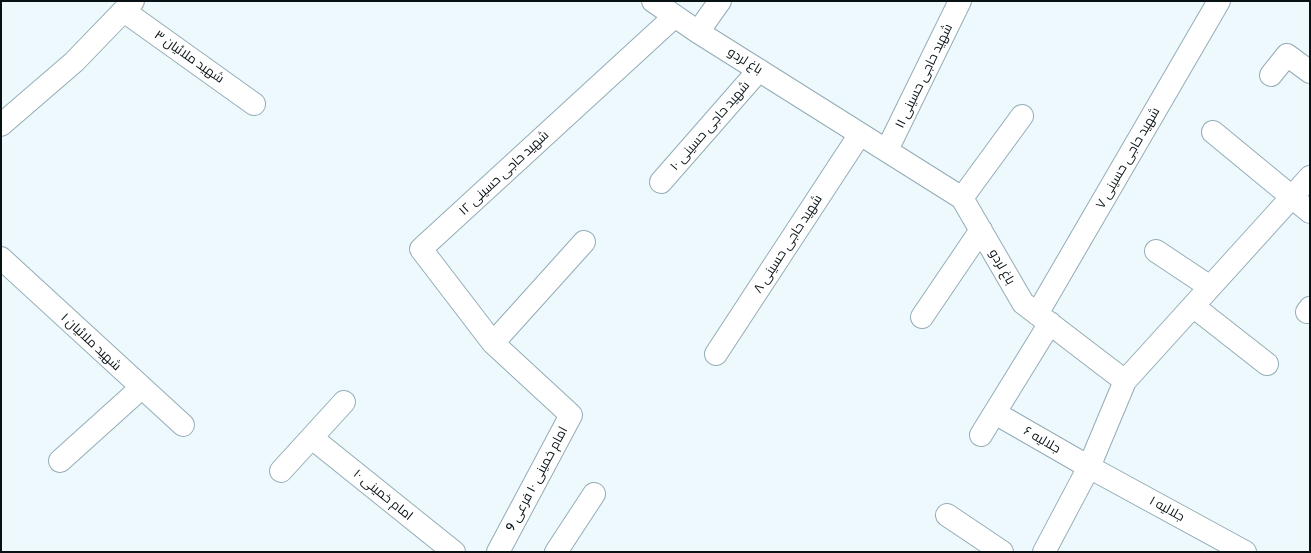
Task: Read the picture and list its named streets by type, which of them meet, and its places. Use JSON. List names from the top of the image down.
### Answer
{
  "streets": {
    "street": [
      "شهید ملائیان ۳",
      "باغ لردو",
      "شهید حاجی حسینی ۱۱",
      "شهید حاجی حسینی ۱۰",
      "شهید حاجی حسینی ۷",
      "شهید حاجی حسینی ۱۲",
      "شهید حاجی حسینی ۸",
      "شهید ملائیان ۱",
      "جلالیه ۶",
      "امام خمینی ۱۰ فرعی 9",
      "امام خمینی ۱۰",
      "جلالیه ۱"
    ]
  },
  "crossings": [
    ["باغ لردو", "شهید حاجی حسینی ۱۱"],
    ["باغ لردو", "شهید حاجی حسینی ۱۰"],
    ["باغ لردو", "شهید حاجی حسینی ۷"],
    ["باغ لردو", "شهید حاجی حسینی ۱۲"],
    ["باغ لردو", "شهید حاجی حسینی ۸"],
    ["شهید حاجی حسینی ۷", "جلالیه ۶"],
    ["شهید حاجی حسینی ۱۲", "امام خمینی ۱۰ فرعی 9"],
    ["جلالیه ۶", "جلالیه ۱"]
  ]
}
